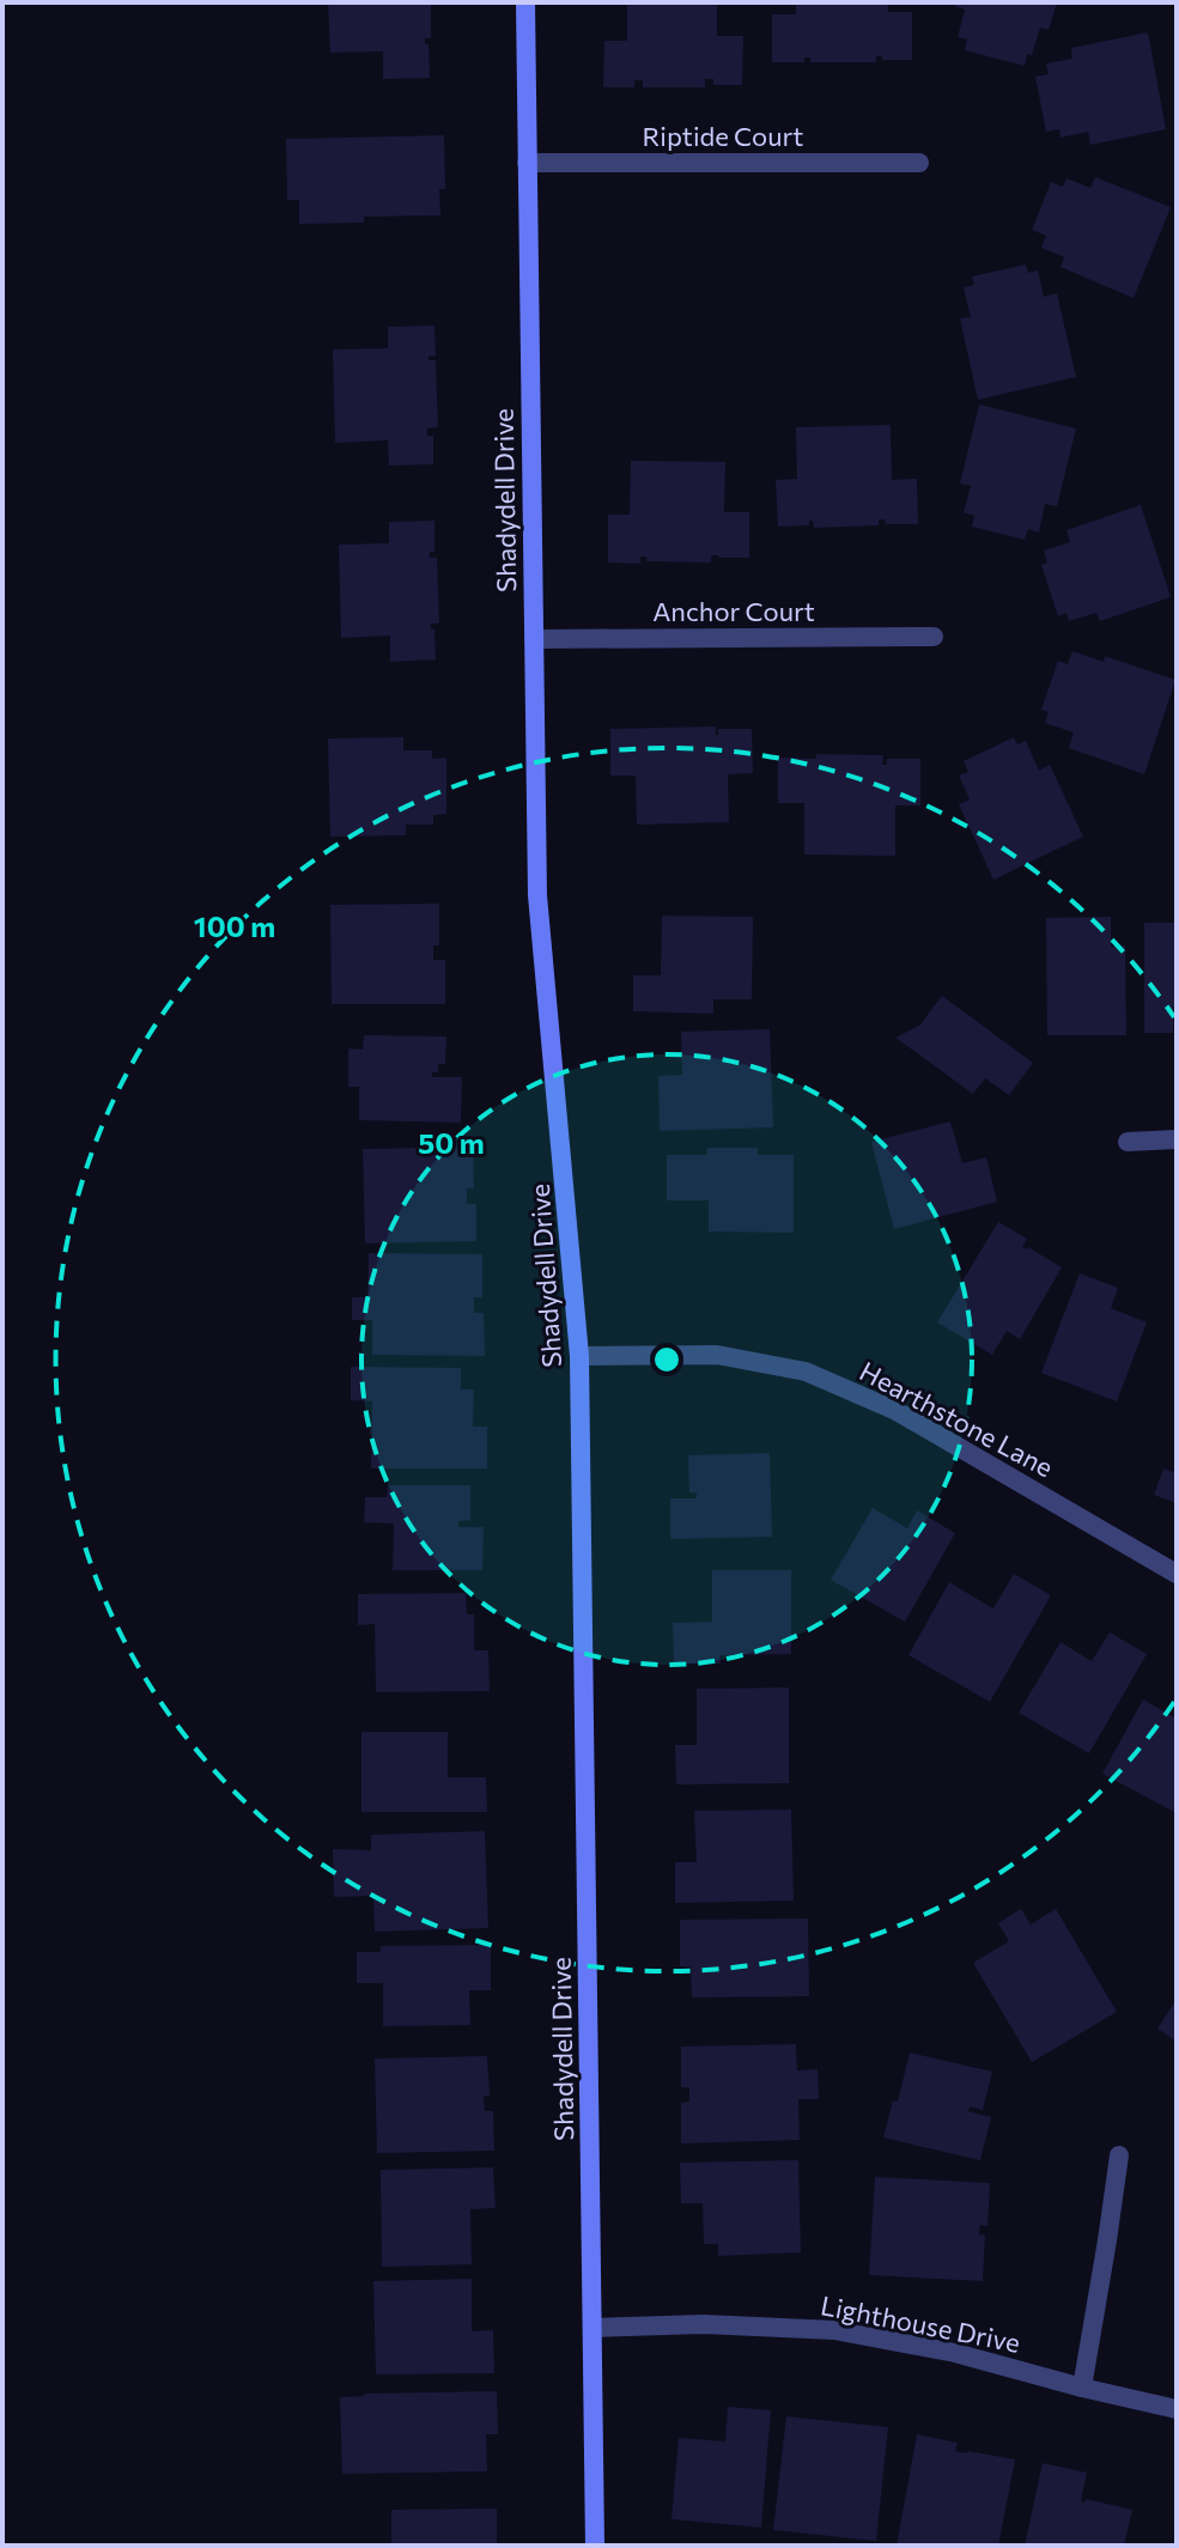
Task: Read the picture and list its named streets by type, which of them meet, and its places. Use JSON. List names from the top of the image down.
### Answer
{
  "streets": {
    "street": [
      "Riptide Court",
      "Shadydell Drive",
      "Anchor Court",
      "Hearthstone Lane",
      "Lighthouse Drive"
    ]
  },
  "crossings": [
    ["Riptide Court", "Shadydell Drive"],
    ["Shadydell Drive", "Anchor Court"],
    ["Shadydell Drive", "Hearthstone Lane"],
    ["Shadydell Drive", "Lighthouse Drive"]
  ],
  "rings": ["100 m", "50 m"]
}
